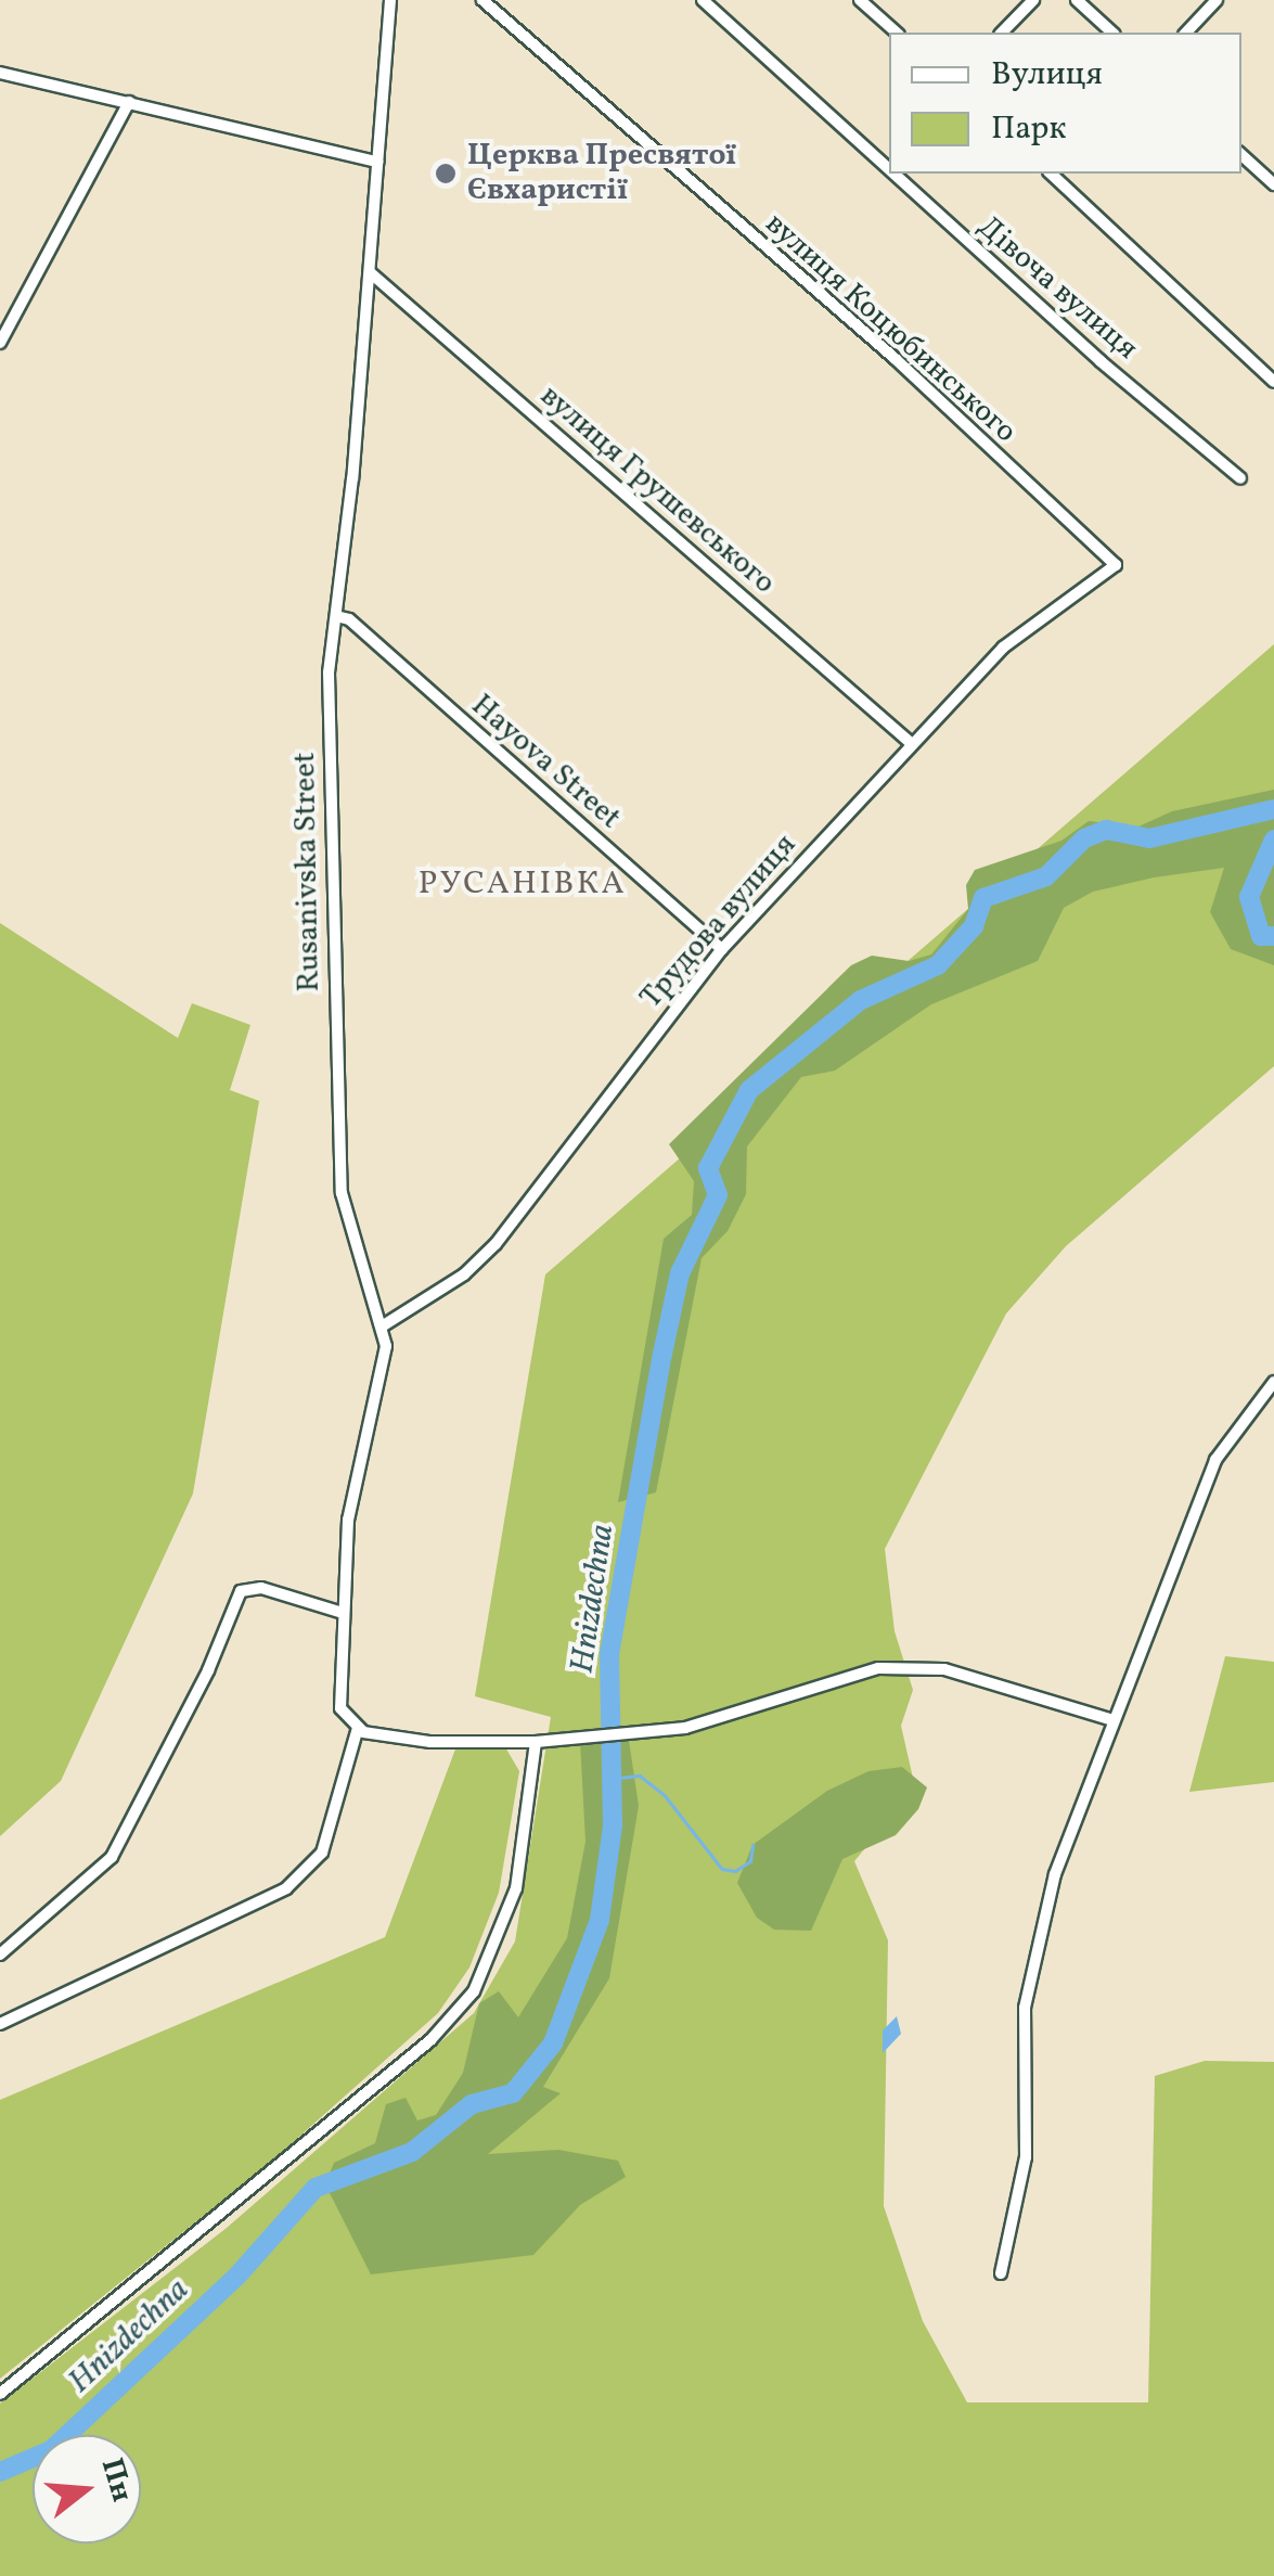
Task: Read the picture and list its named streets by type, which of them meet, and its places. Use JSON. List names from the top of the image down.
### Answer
{
  "streets": {
    "street": [
      "Дівоча вулиця",
      "вулиця Коцюбинського",
      "вулиця Грушевського",
      "Hayova Street",
      "Rusanivska Street",
      "Трудова вулиця"
    ]
  },
  "crossings": [
    ["вулиця Коцюбинського", "Трудова вулиця"],
    ["вулиця Грушевського", "Rusanivska Street"],
    ["вулиця Грушевського", "Трудова вулиця"],
    ["Hayova Street", "Rusanivska Street"],
    ["Hayova Street", "Трудова вулиця"],
    ["Rusanivska Street", "Трудова вулиця"]
  ],
  "districts": ["РУСАНІВКА"],
  "water": ["Hnizdechna"],
  "places": ["Церква Пресвятої Євхаристії"],
  "legend": ["Вулиця", "Парк"],
  "north": "right"
}
